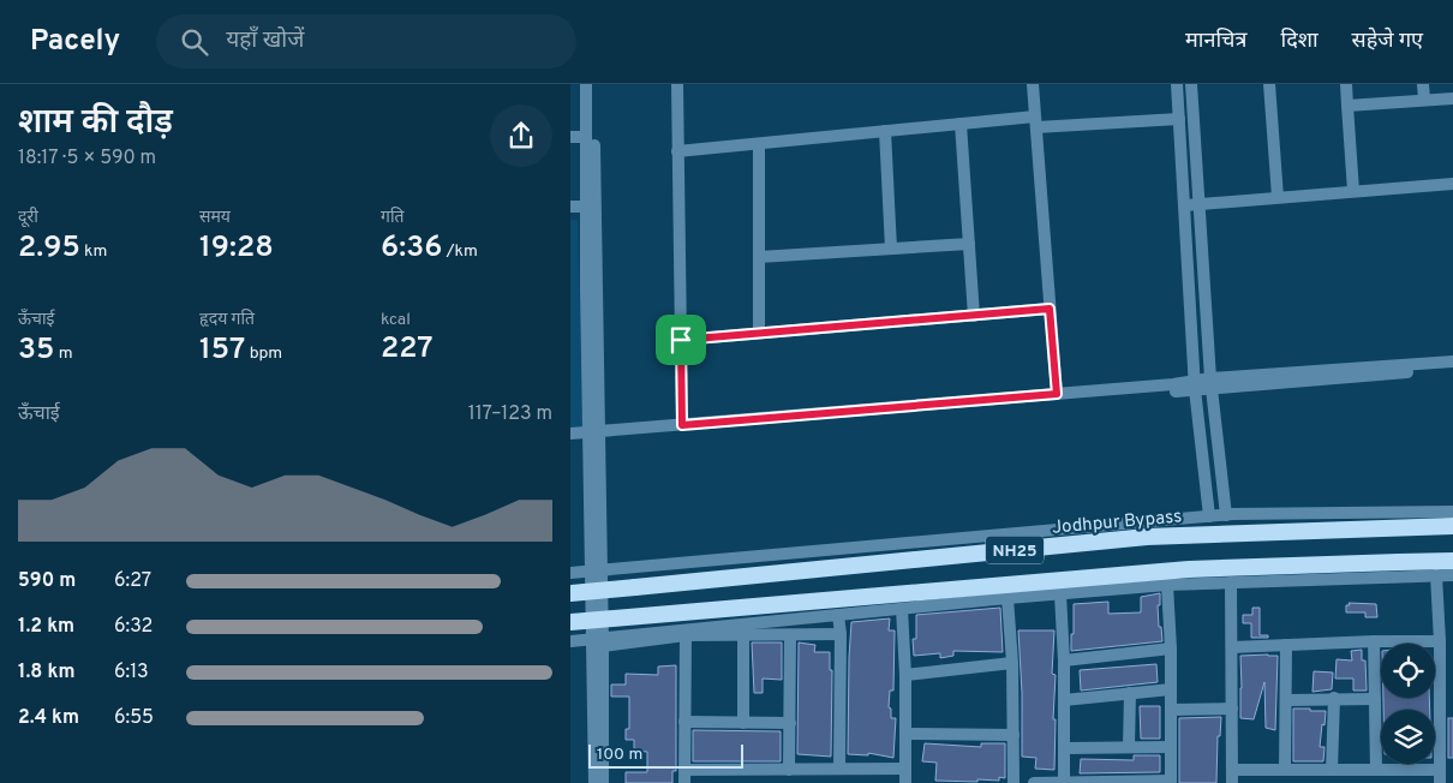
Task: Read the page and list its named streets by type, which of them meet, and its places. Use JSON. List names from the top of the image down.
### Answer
{
  "streets": {
    "highway": ["Jodhpur Bypass", "NH25"]
  },
  "scale_bar": "100 m",
  "page": {
    "header": "Pacely",
    "search": "यहाँ खोजें",
    "nav": ["मानचित्र", "दिशा", "सहेजे गए"],
    "heading": ["शाम की दौड़", "18:17 · 5 × 590 m"],
    "stats": [
      ["दूरी", "2.95 km"],
      ["समय", "19:28"],
      ["गति", "6:36 /km"],
      ["ऊँचाई", "35 m"],
      ["हृदय गति", "157 bpm"],
      ["kcal", "227"]
    ],
    "chart": ["ऊँचाई", "117–123 m"],
    "list": [
      {
        "name": "590 m",
        "note": "6:27"
      },
      {
        "name": "1.2 km",
        "note": "6:32"
      },
      {
        "name": "1.8 km",
        "note": "6:13"
      },
      {
        "name": "2.4 km",
        "note": "6:55"
      }
    ],
    "scale": "100 m"
  }
}
